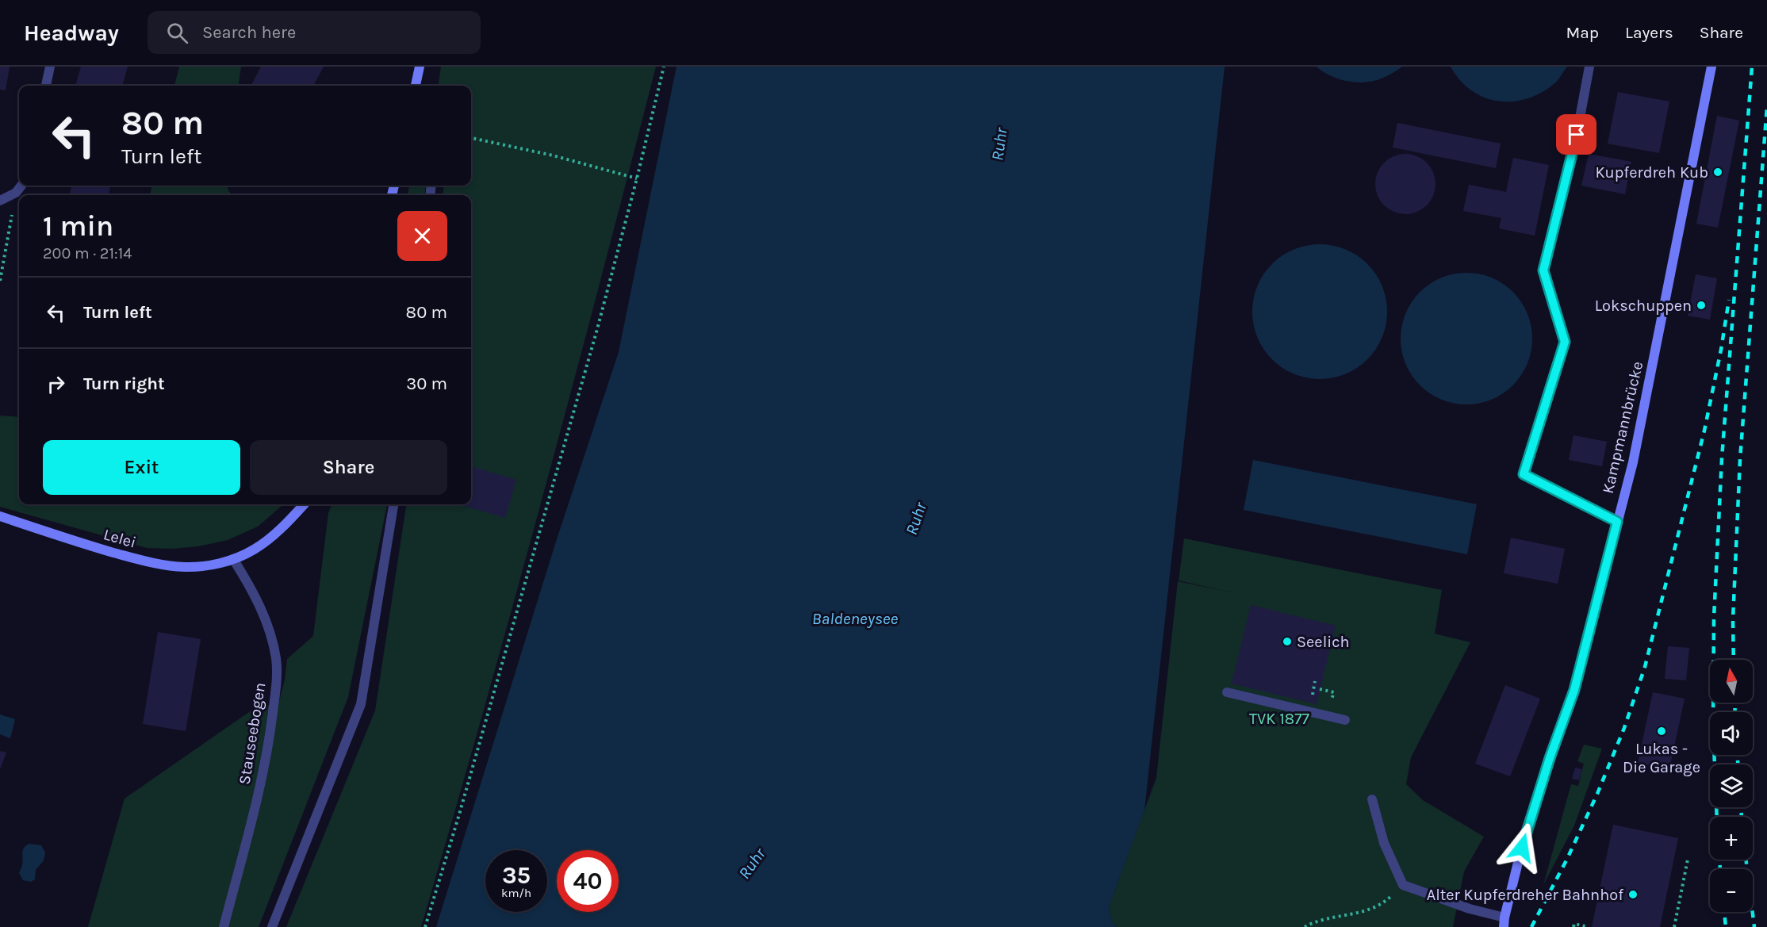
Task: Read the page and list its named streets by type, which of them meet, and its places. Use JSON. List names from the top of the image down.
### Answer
{
  "streets": {
    "street": ["Kampmannbrücke", "Lelei", "Stauseebogen"]
  },
  "crossings": [
    ["Lelei", "Stauseebogen"]
  ],
  "water": ["Ruhr", "Baldeneysee"],
  "parks": ["TVK 1877"],
  "places": [
    "Kupferdreh Kub",
    "Lokschuppen",
    "Seelich",
    "Lukas - Die Garage",
    "Alter Kupferdreher Bahnhof"
  ],
  "north": "top",
  "page": {
    "header": "Headway",
    "search": "Search here",
    "nav": ["Map", "Layers", "Share"],
    "turn": ["80 m", "Turn left"],
    "heading": ["1 min", "200 m · 21:14"],
    "list": [
      {
        "name": "Turn left",
        "value": "80 m"
      },
      {
        "name": "Turn right",
        "value": "30 m"
      }
    ],
    "buttons": ["Exit", "Share"],
    "map_buttons": ["+", "−"],
    "speed": "35 km/h",
    "limit": "40"
  }
}
